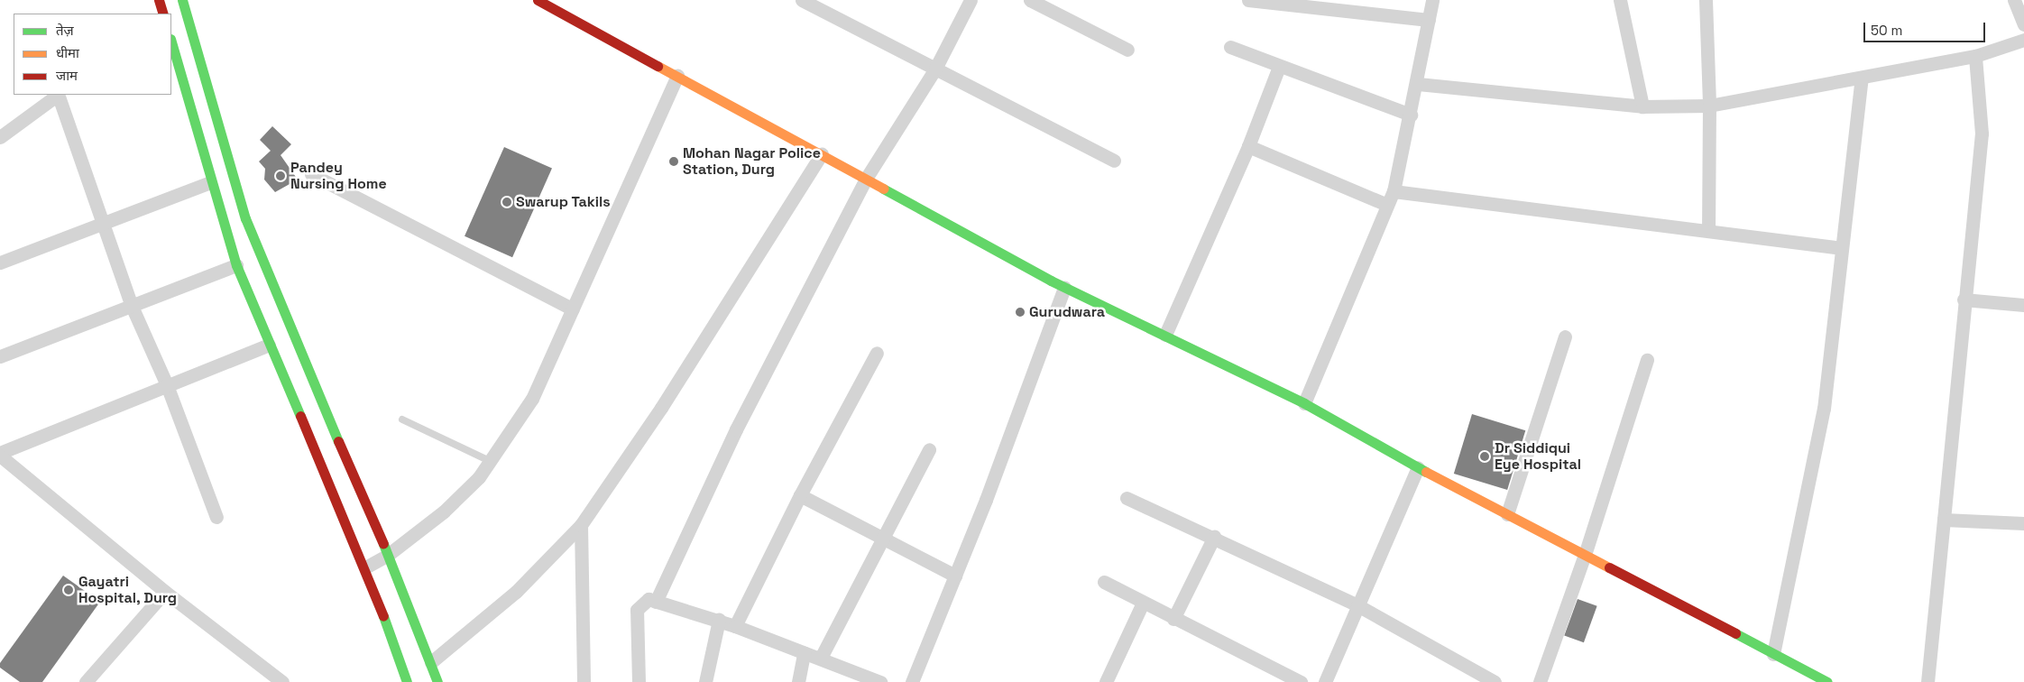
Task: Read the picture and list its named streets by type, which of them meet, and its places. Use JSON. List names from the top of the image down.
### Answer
{
  "places": [
    "Mohan Nagar Police Station, Durg",
    "Pandey Nursing Home",
    "Swarup Takils",
    "Gurudwara",
    "Dr Siddiqui Eye Hospital",
    "Gayatri Hospital, Durg"
  ],
  "legend": ["तेज़", "धीमा", "जाम"],
  "scale_bar": "50 m"
}
